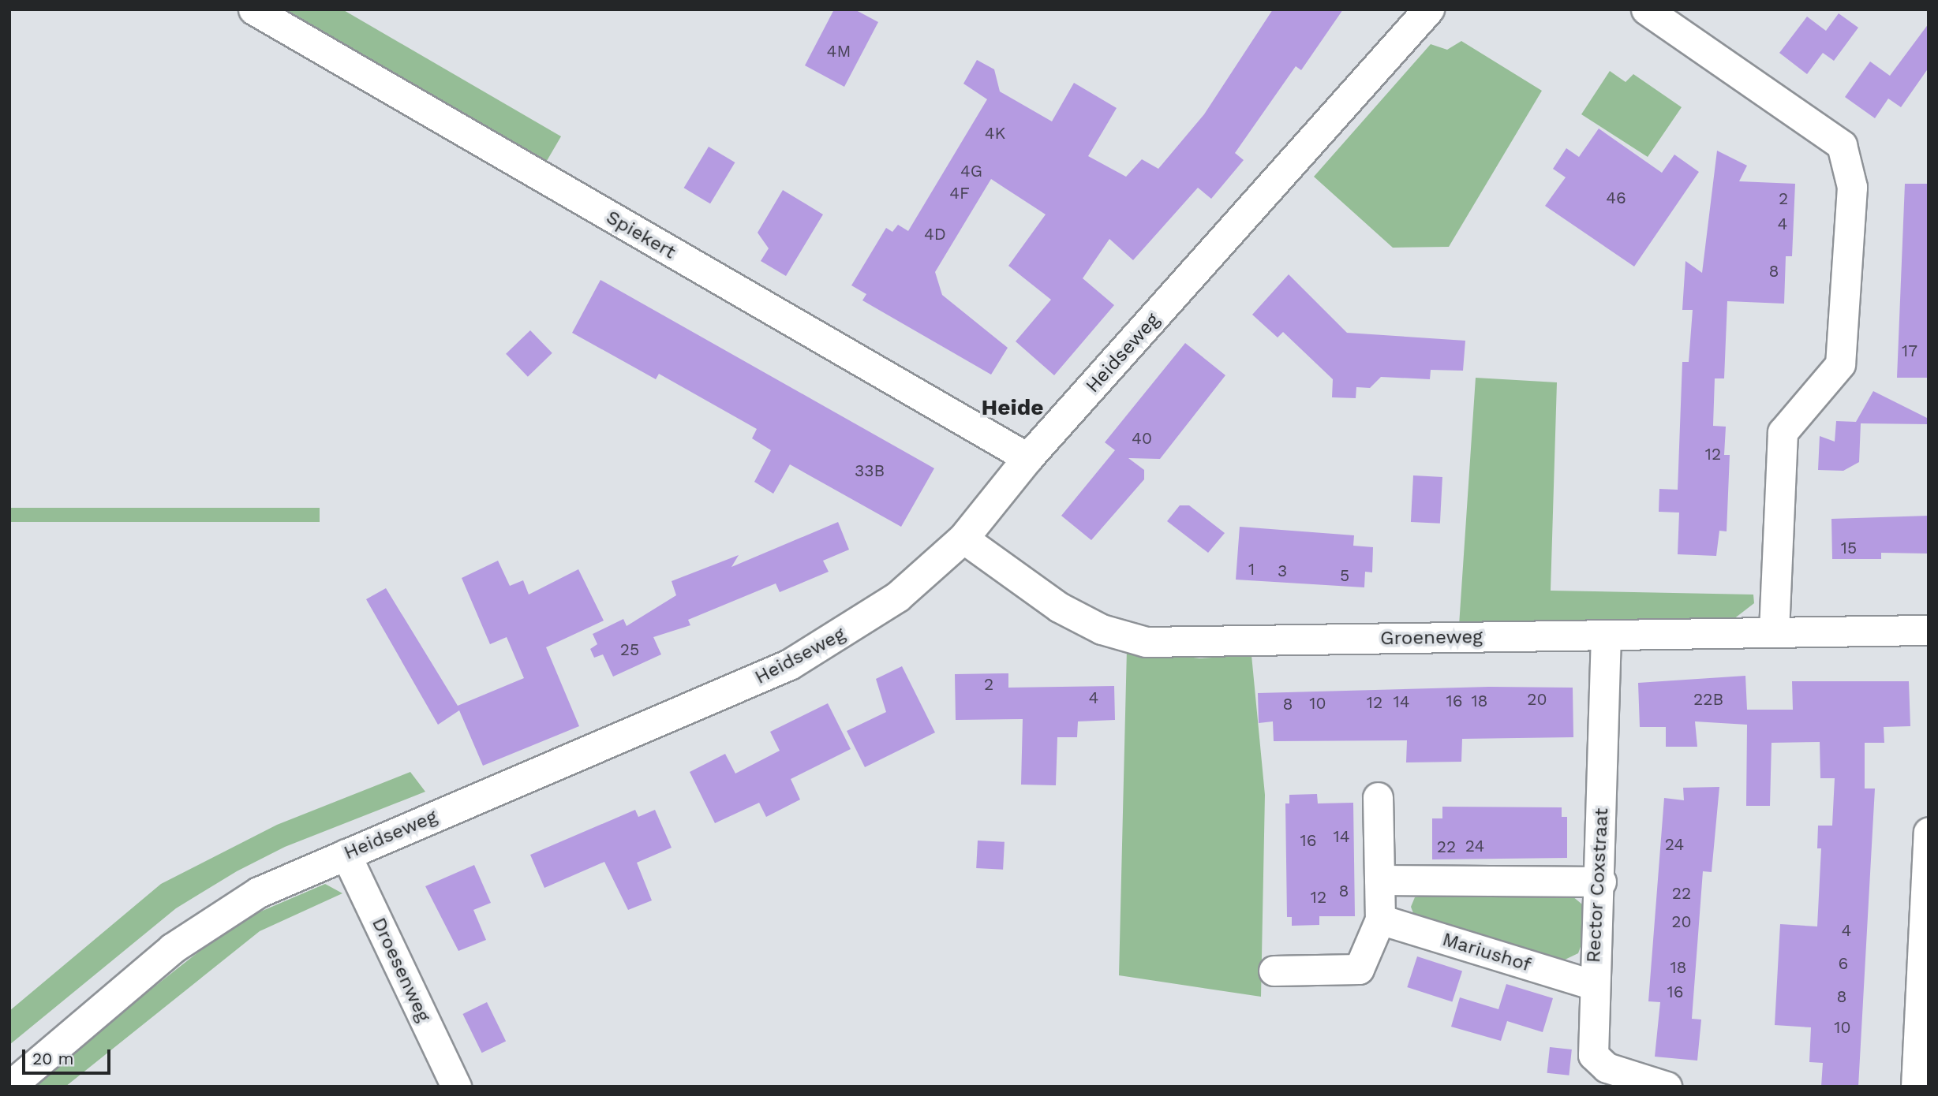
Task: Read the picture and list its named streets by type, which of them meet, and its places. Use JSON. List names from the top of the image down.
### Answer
{
  "streets": {
    "street": [
      "Spiekert",
      "Heidseweg",
      "Groeneweg",
      "Rector Coxstraat",
      "Mariushof",
      "Droesenweg"
    ]
  },
  "crossings": [
    ["Spiekert", "Heidseweg"],
    ["Heidseweg", "Groeneweg"],
    ["Heidseweg", "Droesenweg"],
    ["Groeneweg", "Rector Coxstraat"],
    ["Rector Coxstraat", "Mariushof"]
  ],
  "districts": ["Heide"],
  "house_numbers": [
    "4M",
    "4K",
    "4G",
    "4F",
    "46",
    "2",
    "4",
    "4D",
    "8",
    "17",
    "40",
    "12",
    "33B",
    "15",
    "1",
    "3",
    "5",
    "25",
    "2",
    "4",
    "20",
    "22B",
    "16",
    "18",
    "14",
    "12",
    "10",
    "8",
    "14",
    "16",
    "24",
    "24",
    "22",
    "8",
    "22",
    "12",
    "20",
    "4",
    "6",
    "18",
    "16",
    "8",
    "10"
  ],
  "scale_bar": "20 m"
}
